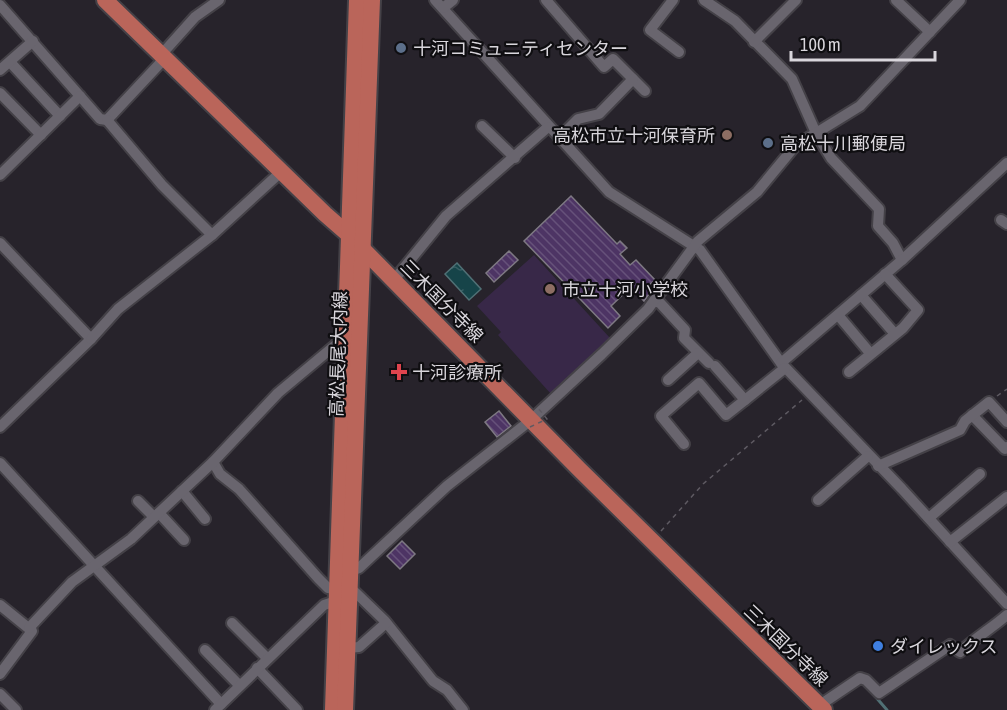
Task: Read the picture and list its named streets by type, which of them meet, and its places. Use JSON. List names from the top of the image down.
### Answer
{
  "streets": {
    "main road": ["三木国分寺線", "高松長尾大内線"]
  },
  "crossings": [
    ["三木国分寺線", "高松長尾大内線"]
  ],
  "places": {
    "other": [
      "十河コミュニティセンター",
      "高松市立十河保育所",
      "高松十川郵便局",
      "市立十河小学校",
      "ダイレックス"
    ],
    "health": ["十河診療所"]
  },
  "scale_bar": "100 m"
}
